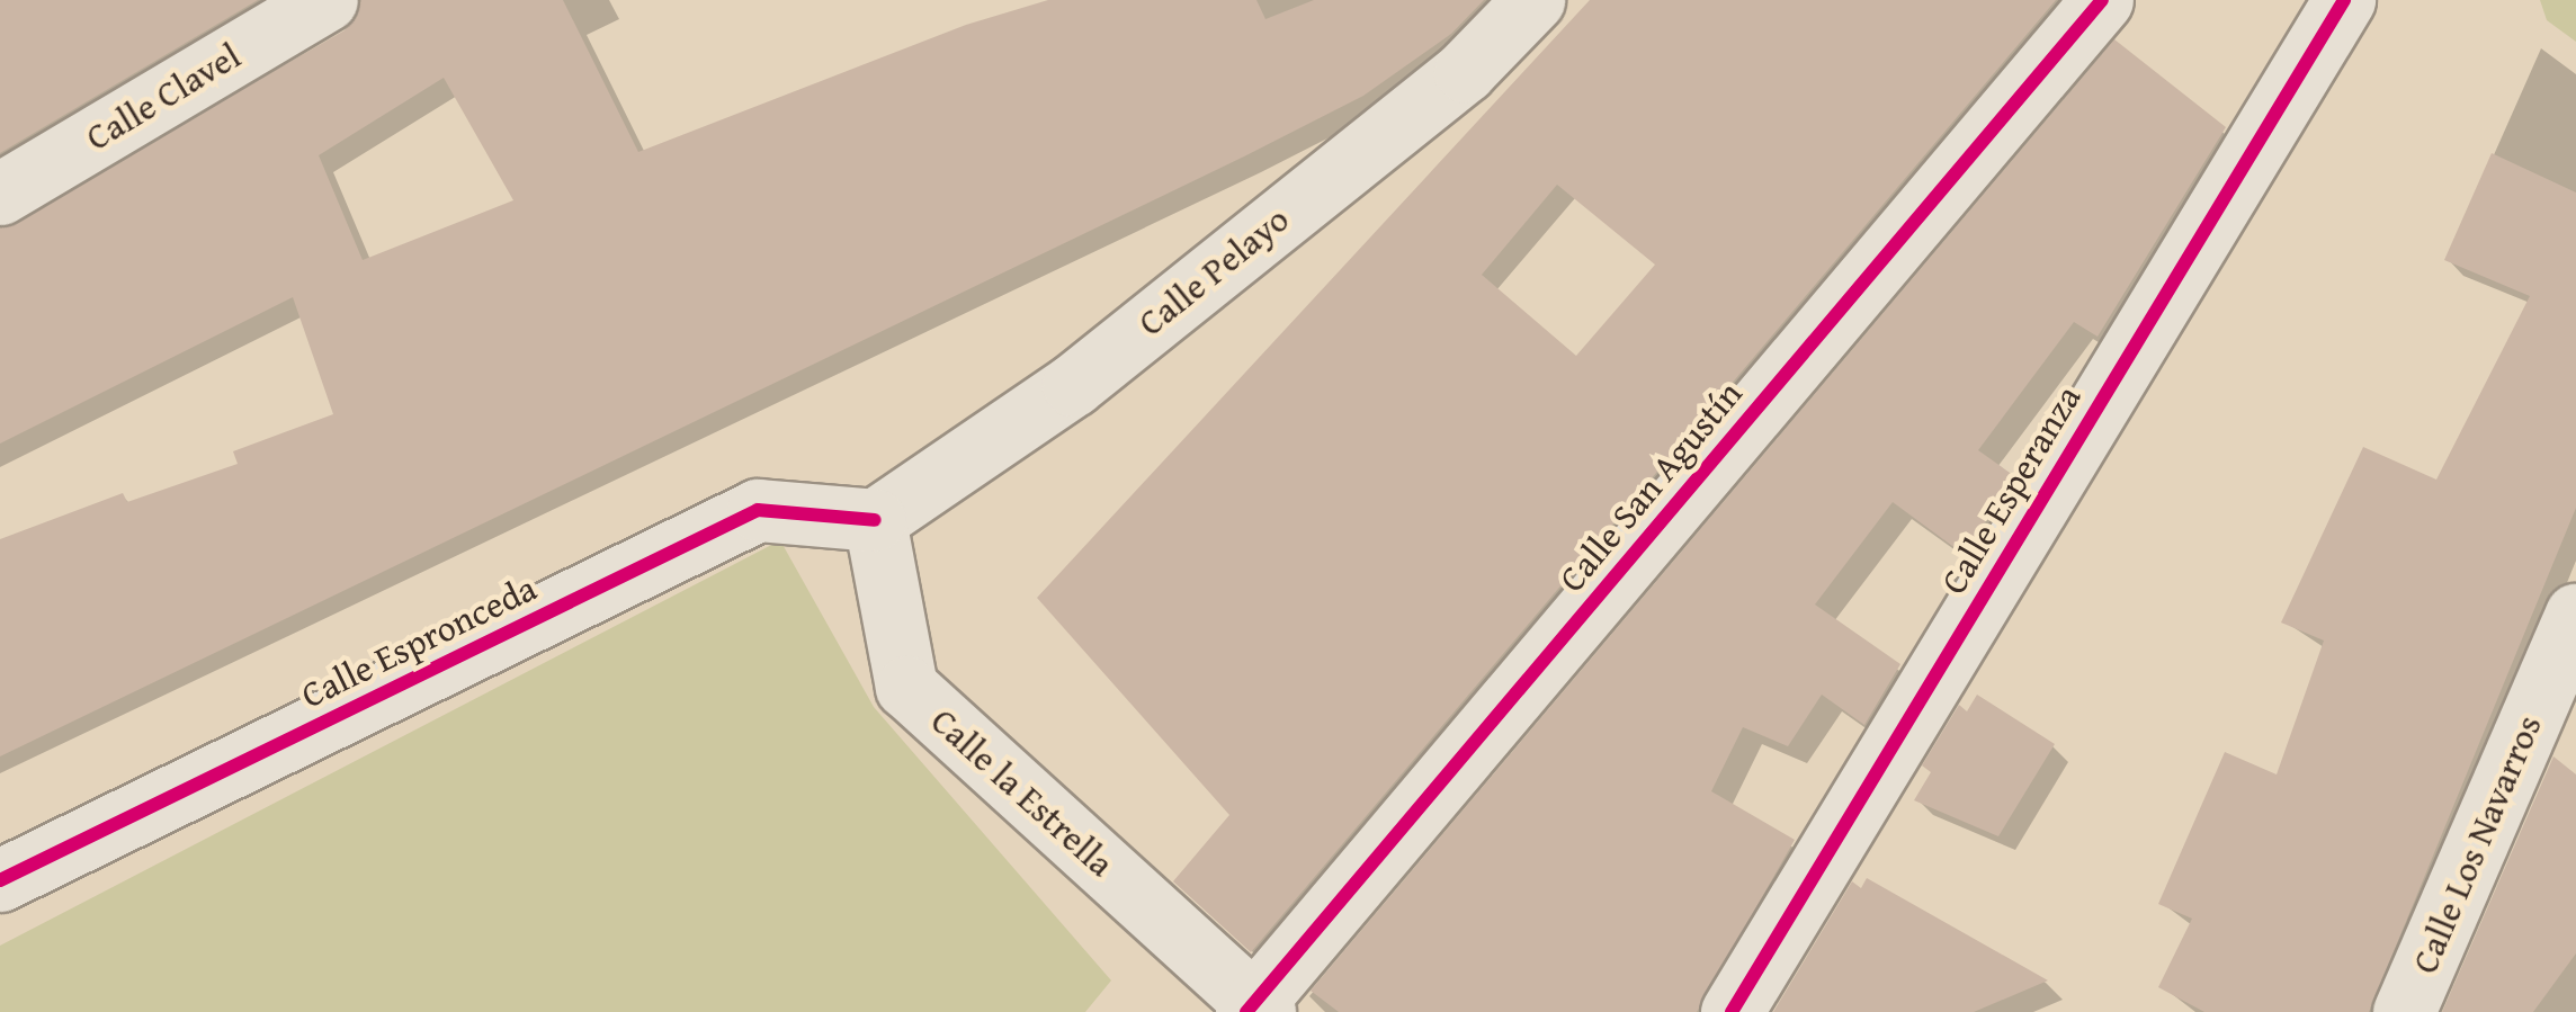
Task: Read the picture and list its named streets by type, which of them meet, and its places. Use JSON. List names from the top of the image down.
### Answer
{
  "streets": {
    "street": [
      "Calle Clavel",
      "Calle Pelayo",
      "Calle San Agustín",
      "Calle Esperanza",
      "Calle Espronceda",
      "Calle la Estrella",
      "Calle Los Navarros"
    ]
  },
  "crossings": [
    ["Calle Pelayo", "Calle Espronceda"],
    ["Calle Pelayo", "Calle la Estrella"],
    ["Calle San Agustín", "Calle la Estrella"],
    ["Calle Espronceda", "Calle la Estrella"]
  ]
}
